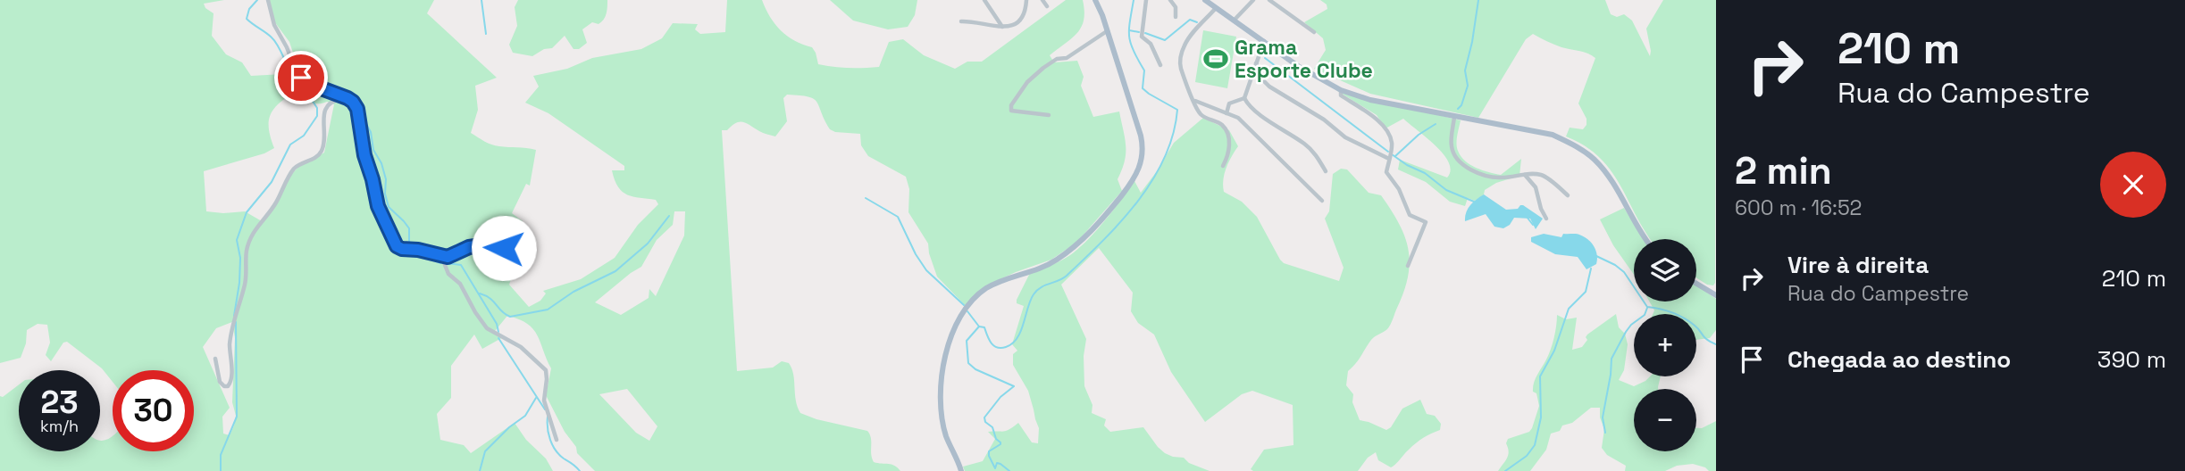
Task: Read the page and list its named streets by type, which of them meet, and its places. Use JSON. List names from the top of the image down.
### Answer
{
  "places": {
    "sports": ["Grama Esporte Clube"]
  },
  "page": {
    "turn": ["210 m", "Rua do Campestre"],
    "heading": ["2 min", "600 m · 16:52"],
    "list": [
      {
        "name": "Vire à direita",
        "note": "Rua do Campestre",
        "value": "210 m"
      },
      {
        "name": "Chegada ao destino",
        "value": "390 m"
      }
    ],
    "map_buttons": ["+", "−"],
    "speed": "23 km/h",
    "limit": "30"
  }
}
